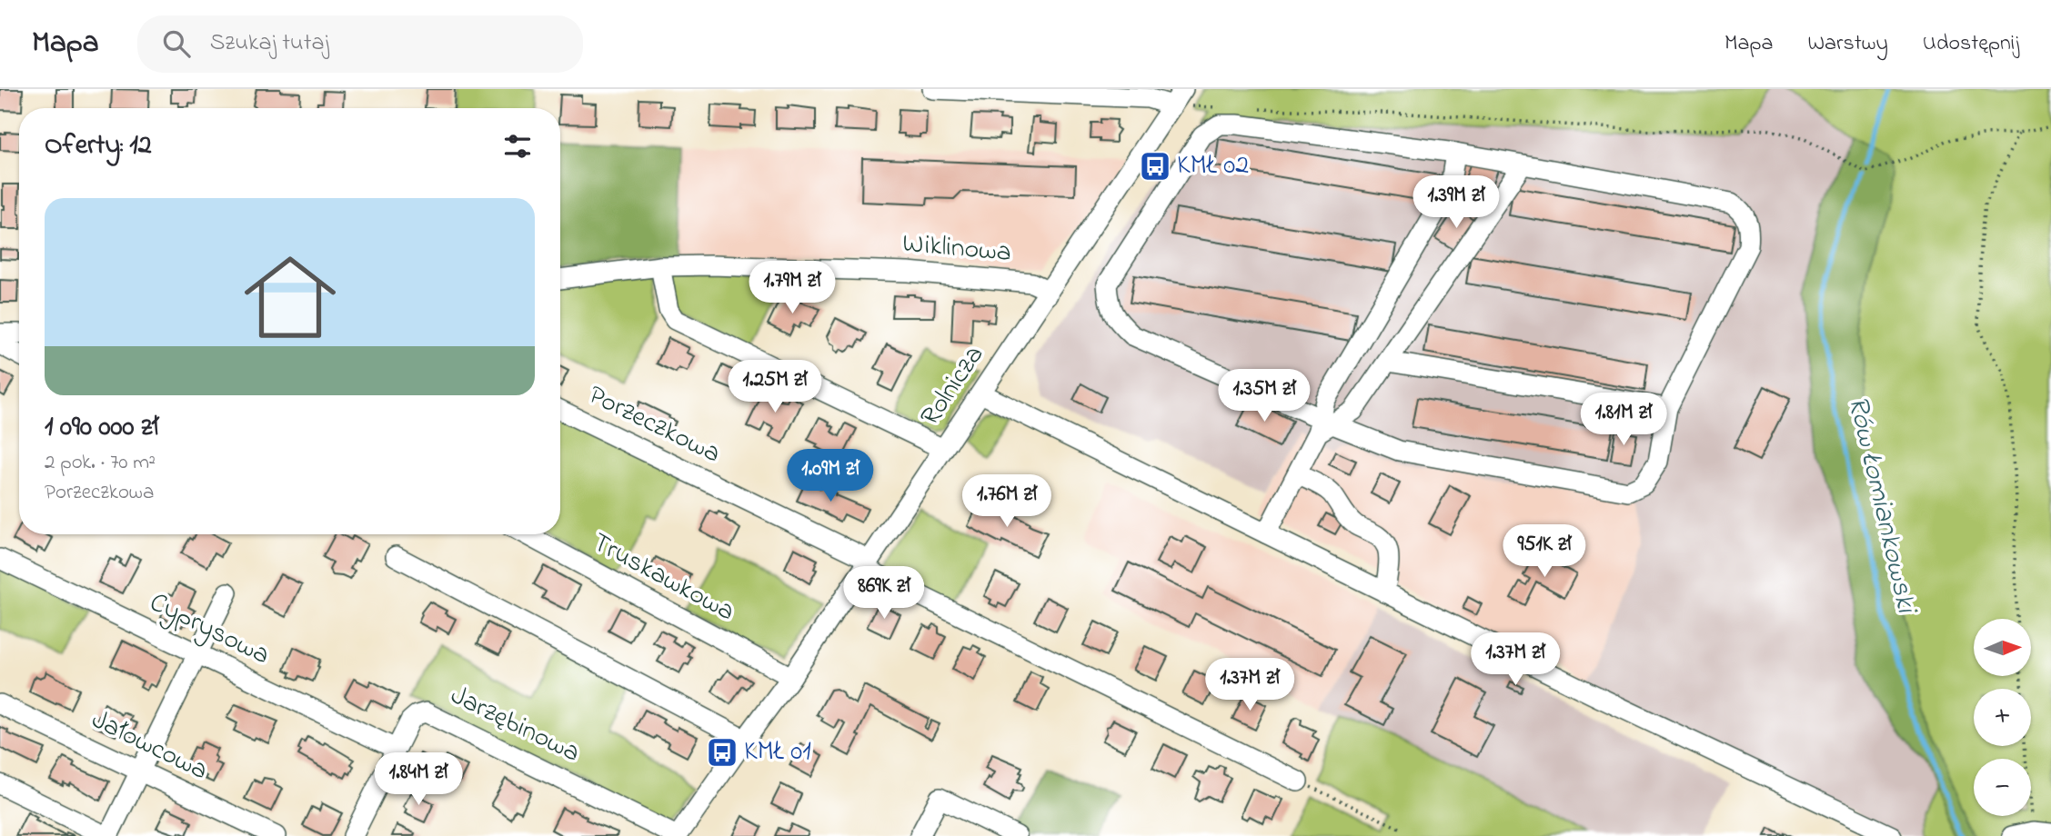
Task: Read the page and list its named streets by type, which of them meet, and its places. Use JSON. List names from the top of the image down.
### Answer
{
  "streets": {
    "street": [
      "Wiklinowa",
      "Rolnicza",
      "Porzeczkowa",
      "Truskawkowa",
      "Cyprysowa",
      "Jarzębinowa",
      "Jałowcowa"
    ]
  },
  "crossings": [
    ["Wiklinowa", "Rolnicza"],
    ["Rolnicza", "Porzeczkowa"],
    ["Rolnicza", "Truskawkowa"],
    ["Rolnicza", "Jarzębinowa"],
    ["Cyprysowa", "Jarzębinowa"]
  ],
  "water": ["Rów Łomiankowski"],
  "places": {
    "bus stop": ["KMŁ 02", "KMŁ 01"]
  },
  "north": "right",
  "page": {
    "header": "Mapa",
    "search": "Szukaj tutaj",
    "nav": ["Mapa", "Warstwy", "Udostępnij"],
    "heading": "Oferty: 12",
    "price": [
      "1.39M zł",
      "1.79M zł",
      "1.25M zł",
      "1.35M zł",
      "1.81M zł",
      "1.09M zł",
      "1.76M zł",
      "951K zł",
      "869K zł",
      "1.37M zł",
      "1.37M zł",
      "1.84M zł"
    ],
    "list": [
      {
        "name": "1 090 000 zł",
        "note": "2 pok. · 70 m² · Porzeczkowa"
      }
    ],
    "map_buttons": ["+", "−"]
  }
}
